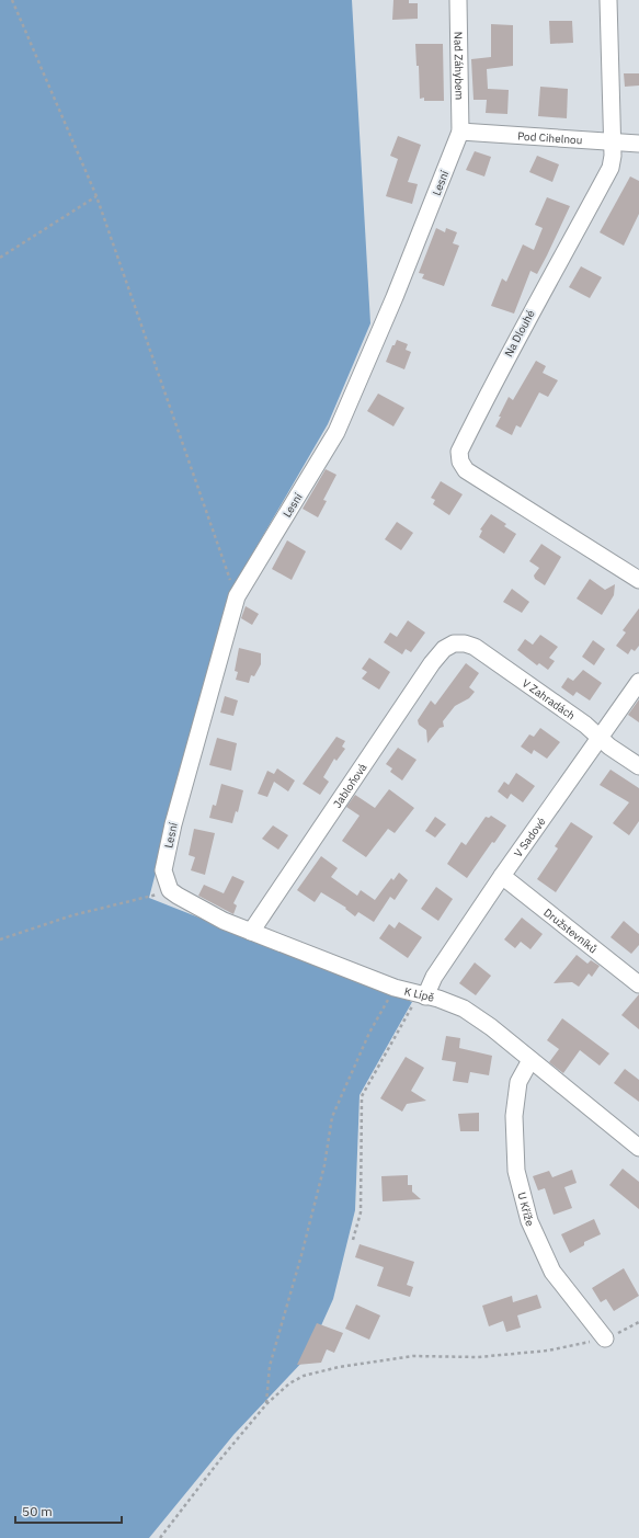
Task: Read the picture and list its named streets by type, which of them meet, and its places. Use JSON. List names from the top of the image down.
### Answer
{
  "streets": {
    "street": [
      "Nad Záhybem",
      "Pod Cihelnou",
      "Lesní",
      "Na Dlouhé",
      "V Zahradách",
      "Jabloňová",
      "V Sadové",
      "Družstevníků",
      "K Lípě",
      "U Kříže"
    ]
  },
  "crossings": [
    ["Nad Záhybem", "Pod Cihelnou"],
    ["Nad Záhybem", "Lesní"],
    ["Pod Cihelnou", "Lesní"],
    ["Pod Cihelnou", "Na Dlouhé"],
    ["Lesní", "K Lípě"],
    ["V Zahradách", "Jabloňová"],
    ["V Zahradách", "V Sadové"],
    ["Jabloňová", "K Lípě"],
    ["V Sadové", "Družstevníků"],
    ["V Sadové", "K Lípě"],
    ["K Lípě", "U Kříže"]
  ],
  "scale_bar": "50 m"
}
